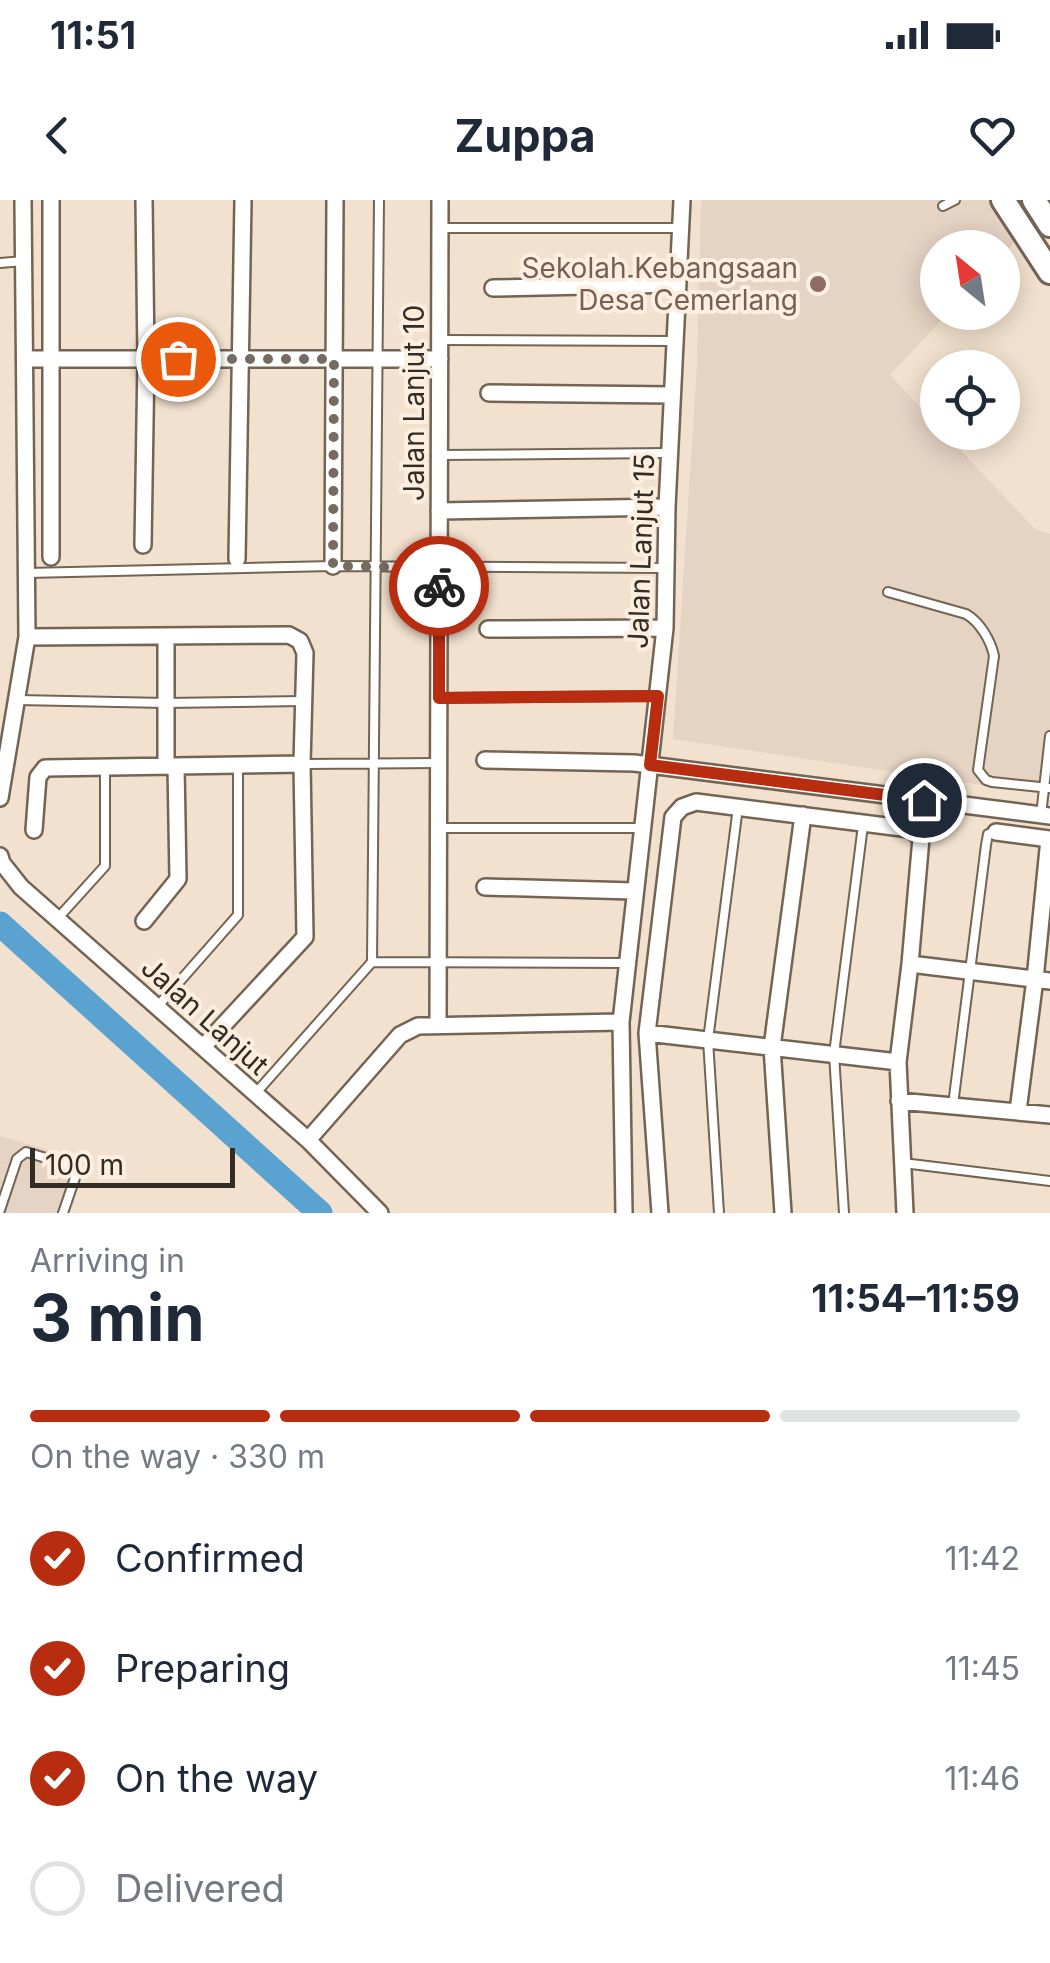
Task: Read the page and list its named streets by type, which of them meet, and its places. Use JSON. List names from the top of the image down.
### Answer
{
  "streets": {
    "street": ["Jalan Lanjut 10", "Jalan Lanjut 15", "Jalan Lanjut"]
  },
  "places": ["Sekolah Kebangsaan Desa Cemerlang"],
  "scale_bar": "100 m",
  "north": "top left",
  "page": {
    "status": "11:51",
    "header": "Zuppa",
    "scale": "100 m",
    "heading": ["3 min", "Arriving in", "11:54–11:59"],
    "bar": "On the way · 330 m",
    "list": [
      ["Confirmed", "11:42"],
      ["Preparing", "11:45"],
      ["On the way", "11:46"],
      "Delivered"
    ]
  }
}
